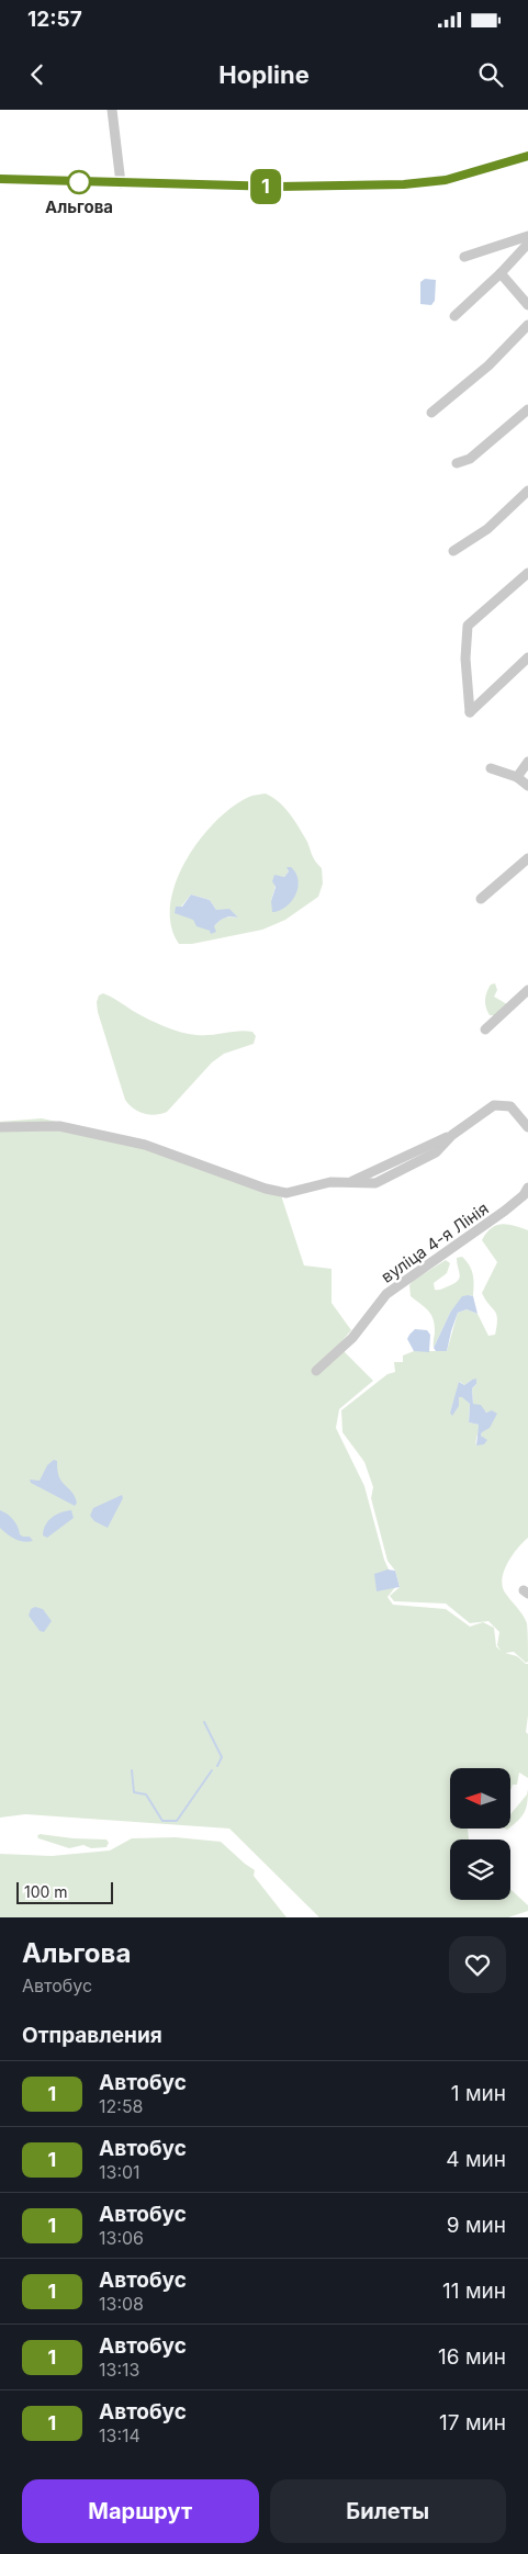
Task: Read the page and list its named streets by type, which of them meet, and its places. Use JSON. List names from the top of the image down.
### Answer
{
  "streets": {
    "street": ["вуліца 4-я Лінія"]
  },
  "places": ["Альгова"],
  "lines": ["bus line 1"],
  "scale_bar": "100 m",
  "north": "left",
  "page": {
    "status": "12:57",
    "header": "Hopline",
    "on_map": "1",
    "scale": "100 m",
    "heading": [
      ["Альгова", "Автобус"],
      "Отправления"
    ],
    "list": [
      {
        "mark": "1",
        "name": "Автобус",
        "note": "12:58",
        "value": "1 мин"
      },
      {
        "mark": "1",
        "name": "Автобус",
        "note": "13:01",
        "value": "4 мин"
      },
      {
        "mark": "1",
        "name": "Автобус",
        "note": "13:06",
        "value": "9 мин"
      },
      {
        "mark": "1",
        "name": "Автобус",
        "note": "13:08",
        "value": "11 мин"
      },
      {
        "mark": "1",
        "name": "Автобус",
        "note": "13:13",
        "value": "16 мин"
      },
      {
        "mark": "1",
        "name": "Автобус",
        "note": "13:14",
        "value": "17 мин"
      }
    ],
    "buttons": ["Маршрут", "Билеты"]
  }
}
